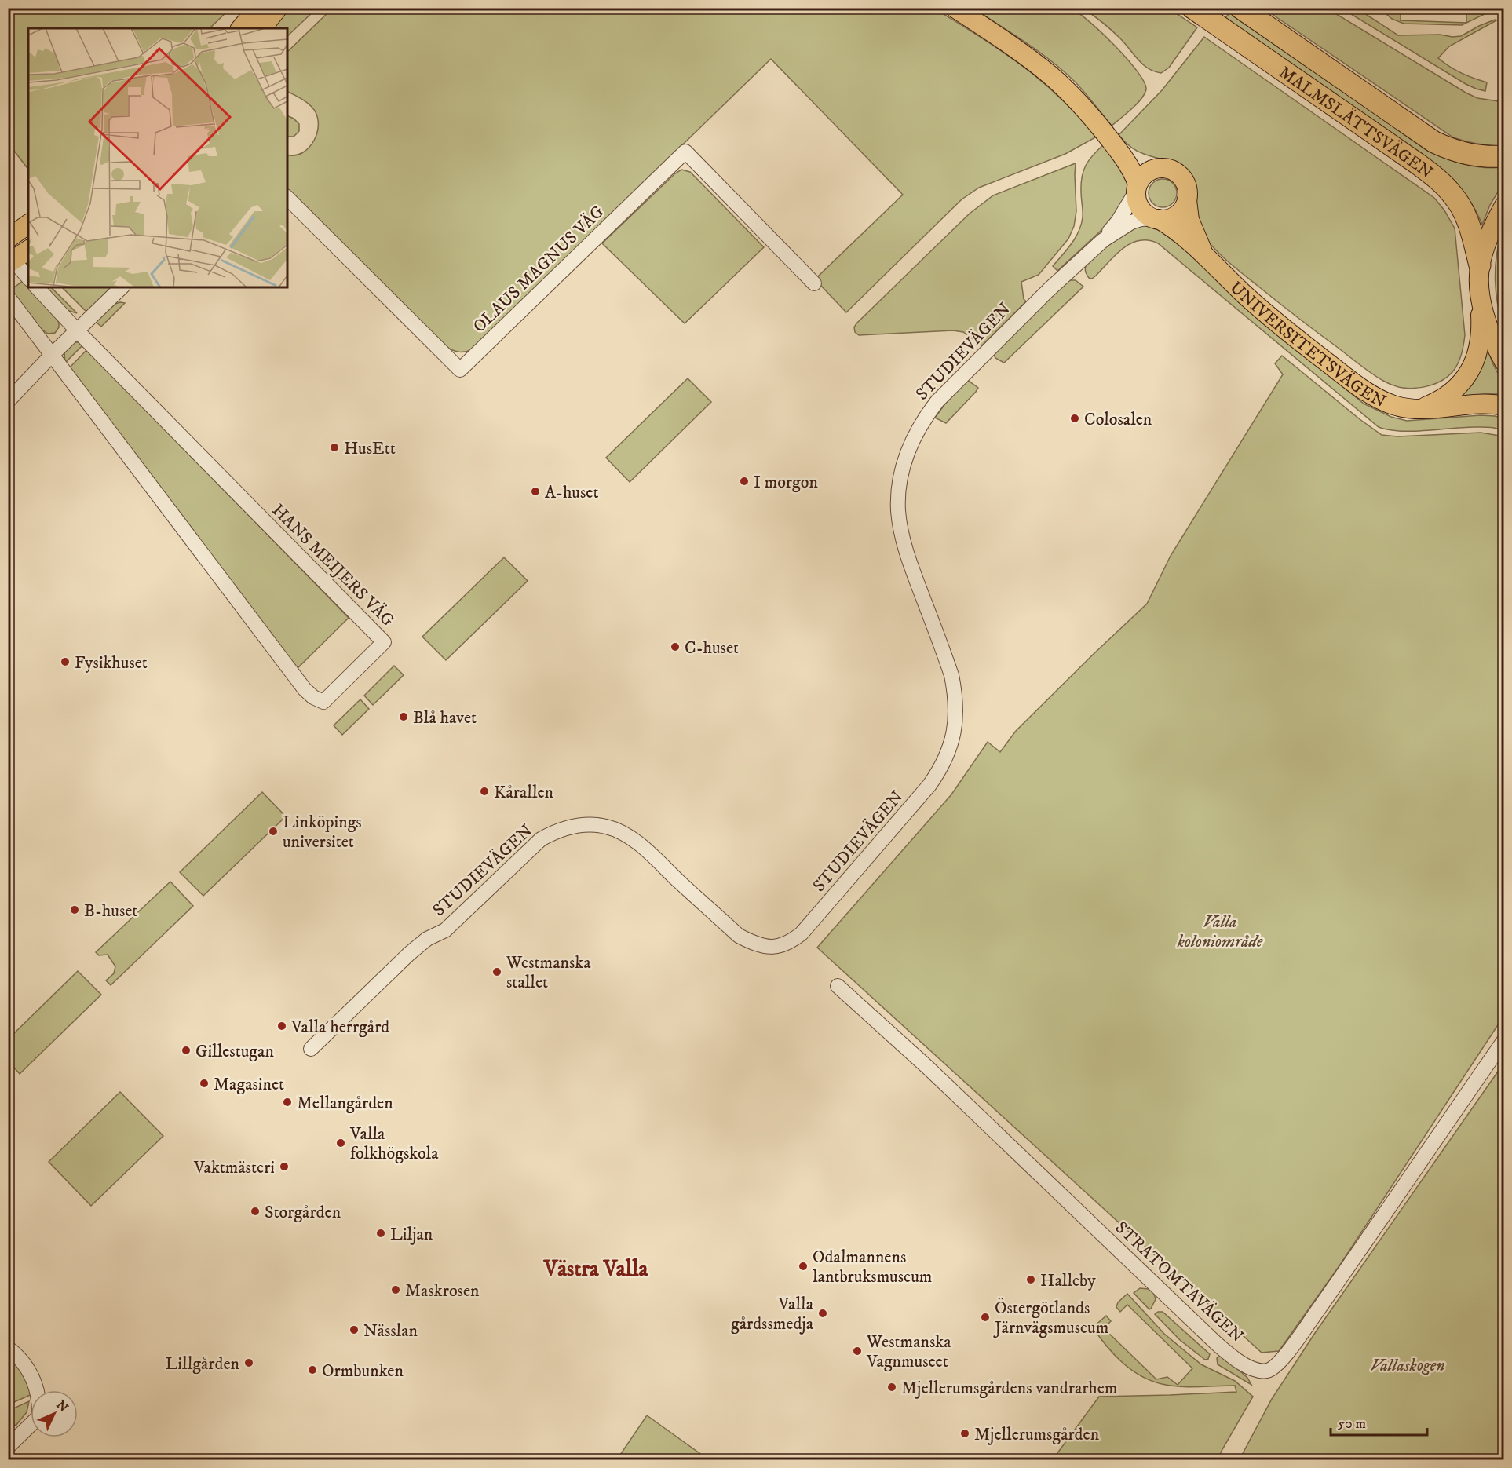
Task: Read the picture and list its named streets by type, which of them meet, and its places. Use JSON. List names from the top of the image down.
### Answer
{
  "streets": {
    "highway": ["MALMSLÄTTSVÄGEN"],
    "main road": ["UNIVERSITETSVÄGEN"],
    "street": [
      "OLAUS MAGNUS VÄG",
      "STUDIEVÄGEN",
      "HANS MEIJERS VÄG",
      "STRATOMTAVÄGEN"
    ]
  },
  "crossings": [
    ["UNIVERSITETSVÄGEN", "STUDIEVÄGEN"]
  ],
  "districts": ["Västra Valla"],
  "parks": ["Valla koloniområde", "Vallaskogen"],
  "places": [
    "Colosalen",
    "HusEtt",
    "I morgon",
    "A-huset",
    "C-huset",
    "Fysikhuset",
    "Blå havet",
    "Kårallen",
    "Linköpings universitet",
    "B-huset",
    "Westmanska stallet",
    "Valla herrgård",
    "Gillestugan",
    "Magasinet",
    "Mellangården",
    "Valla folkhögskola",
    "Vaktmästeri",
    "Storgården",
    "Liljan",
    "Odalmannens lantbruksmuseum",
    "Halleby",
    "Maskrosen",
    "Valla gårdssmedja",
    "Östergötlands Järnvägsmuseum",
    "Nässlan",
    "Westmanska Vagnmuseet",
    "Lillgården",
    "Ormbunken",
    "Mjellerumsgårdens vandrarhem",
    "Mjellerumsgården"
  ],
  "scale_bar": "50 m",
  "north": "top right"
}
